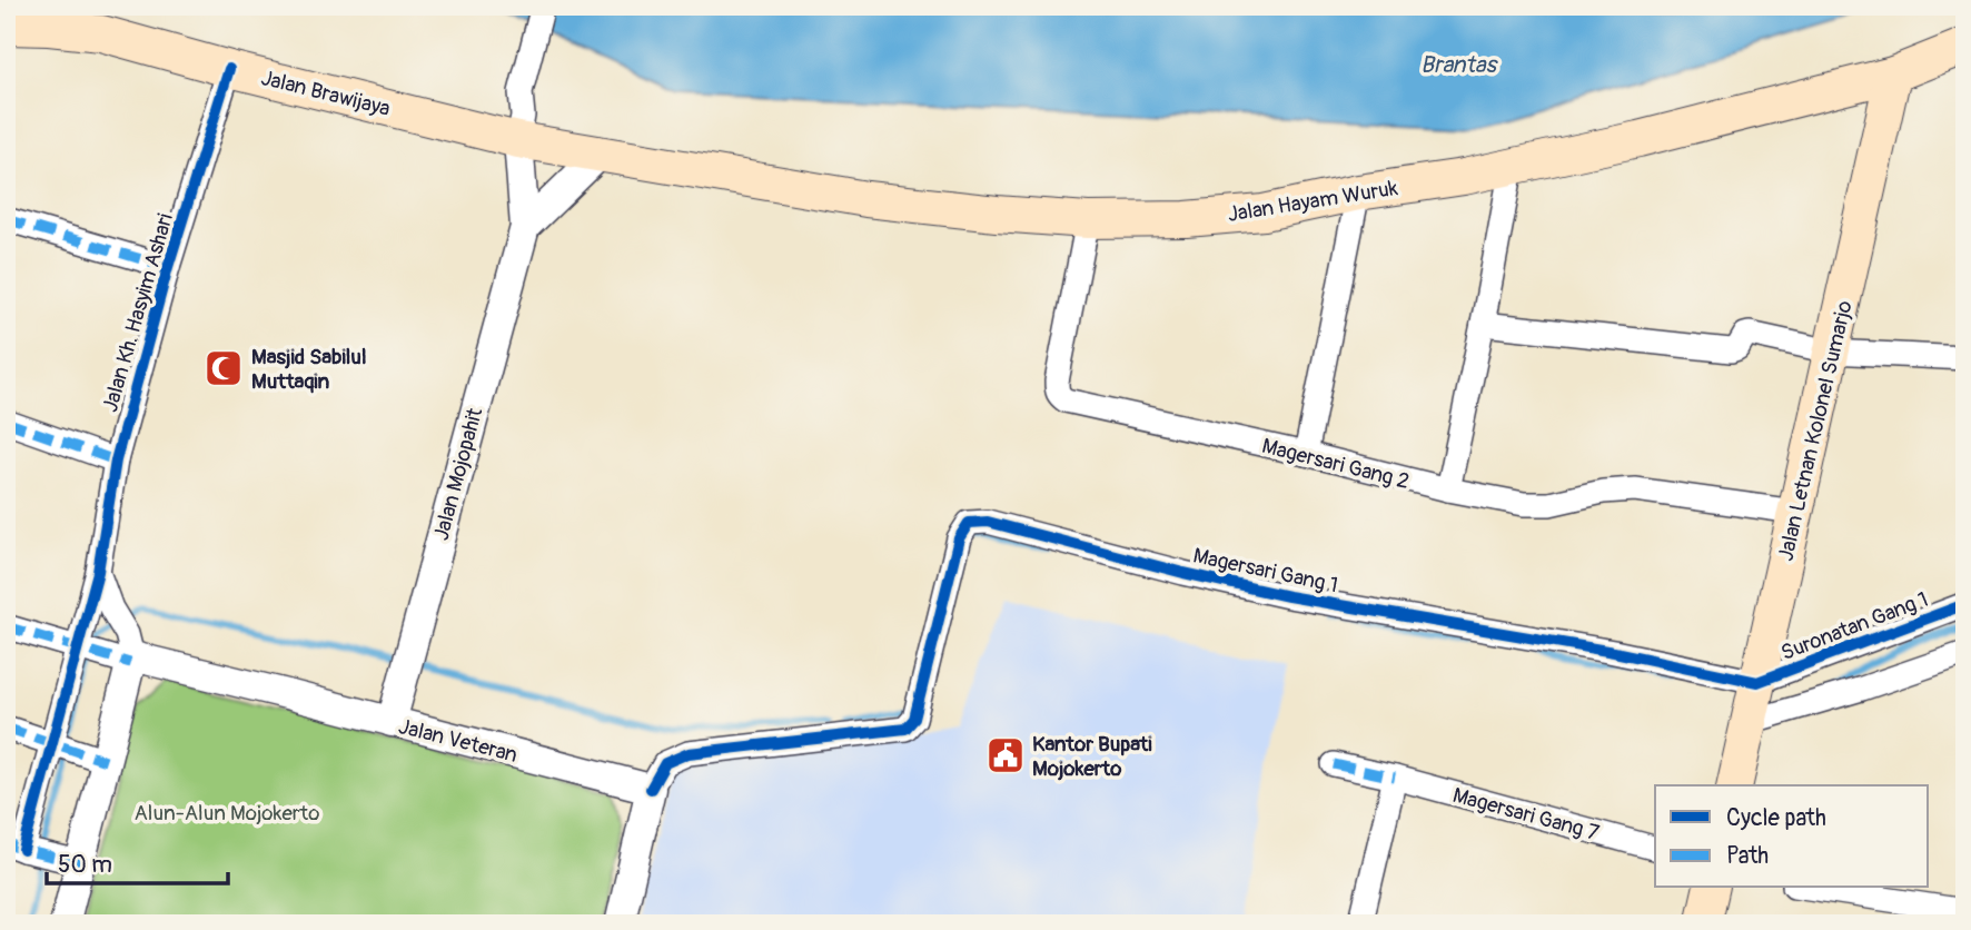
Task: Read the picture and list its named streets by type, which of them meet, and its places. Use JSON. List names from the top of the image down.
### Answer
{
  "streets": {
    "main road": ["Jalan Brawijaya", "Jalan Hayam Wuruk", "Jalan Letnan Kolonel Sumarjo"],
    "street": [
      "Jalan Kh. Hasyim Ashari",
      "Magersari Gang 2",
      "Jalan Mojopahit",
      "Magersari Gang 1",
      "Suronatan Gang 1",
      "Jalan Veteran",
      "Magersari Gang 7"
    ]
  },
  "crossings": [
    ["Jalan Brawijaya", "Jalan Hayam Wuruk"],
    ["Jalan Brawijaya", "Jalan Kh. Hasyim Ashari"],
    ["Jalan Brawijaya", "Jalan Mojopahit"],
    ["Jalan Hayam Wuruk", "Jalan Letnan Kolonel Sumarjo"],
    ["Jalan Hayam Wuruk", "Magersari Gang 2"],
    ["Jalan Kh. Hasyim Ashari", "Jalan Veteran"],
    ["Jalan Letnan Kolonel Sumarjo", "Magersari Gang 2"],
    ["Jalan Letnan Kolonel Sumarjo", "Magersari Gang 1"],
    ["Jalan Letnan Kolonel Sumarjo", "Suronatan Gang 1"],
    ["Jalan Mojopahit", "Jalan Veteran"],
    ["Magersari Gang 1", "Suronatan Gang 1"],
    ["Magersari Gang 1", "Jalan Veteran"]
  ],
  "water": ["Brantas"],
  "parks": ["Alun-Alun Mojokerto"],
  "places": {
    "mosque": ["Masjid Sabilul Muttaqin"],
    "public building": ["Kantor Bupati Mojokerto"]
  },
  "legend": ["Cycle path", "Path"],
  "scale_bar": "50 m"
}
